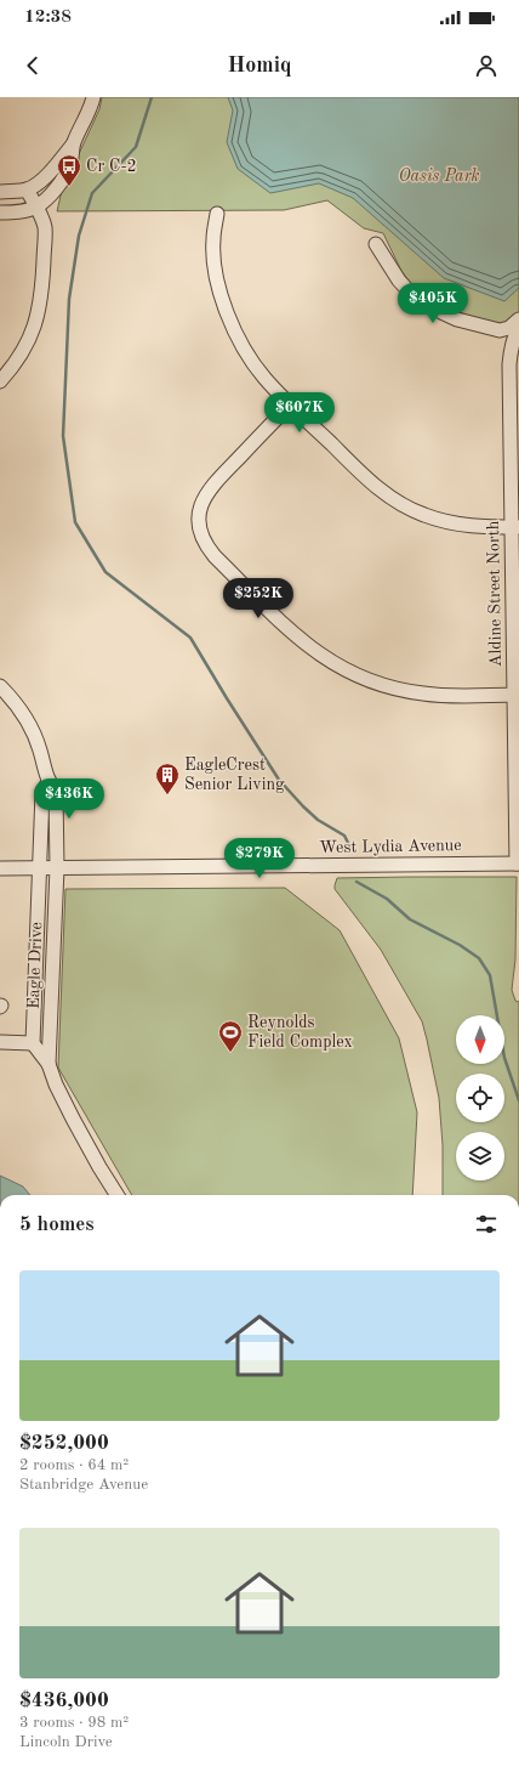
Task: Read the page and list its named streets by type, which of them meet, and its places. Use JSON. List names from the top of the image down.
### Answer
{
  "streets": {
    "street": ["Aldine Street North", "West Lydia Avenue", "Eagle Drive"]
  },
  "crossings": [
    ["Aldine Street North", "West Lydia Avenue"],
    ["West Lydia Avenue", "Eagle Drive"]
  ],
  "parks": ["Oasis Park"],
  "places": {
    "bus stop": ["Cr C-2"],
    "building": ["EagleCrest Senior Living"],
    "sports": ["Reynolds Field Complex"]
  },
  "north": "bottom",
  "page": {
    "status": "12:38",
    "header": "Homiq",
    "price": [
      "$405K",
      "$607K",
      "$252K",
      "$436K",
      "$279K"
    ],
    "heading": "5 homes",
    "list": [
      {
        "name": "$252,000",
        "note": "2 rooms · 64 m² · Stanbridge Avenue"
      },
      {
        "name": "$436,000",
        "note": "3 rooms · 98 m² · Lincoln Drive"
      }
    ]
  }
}
